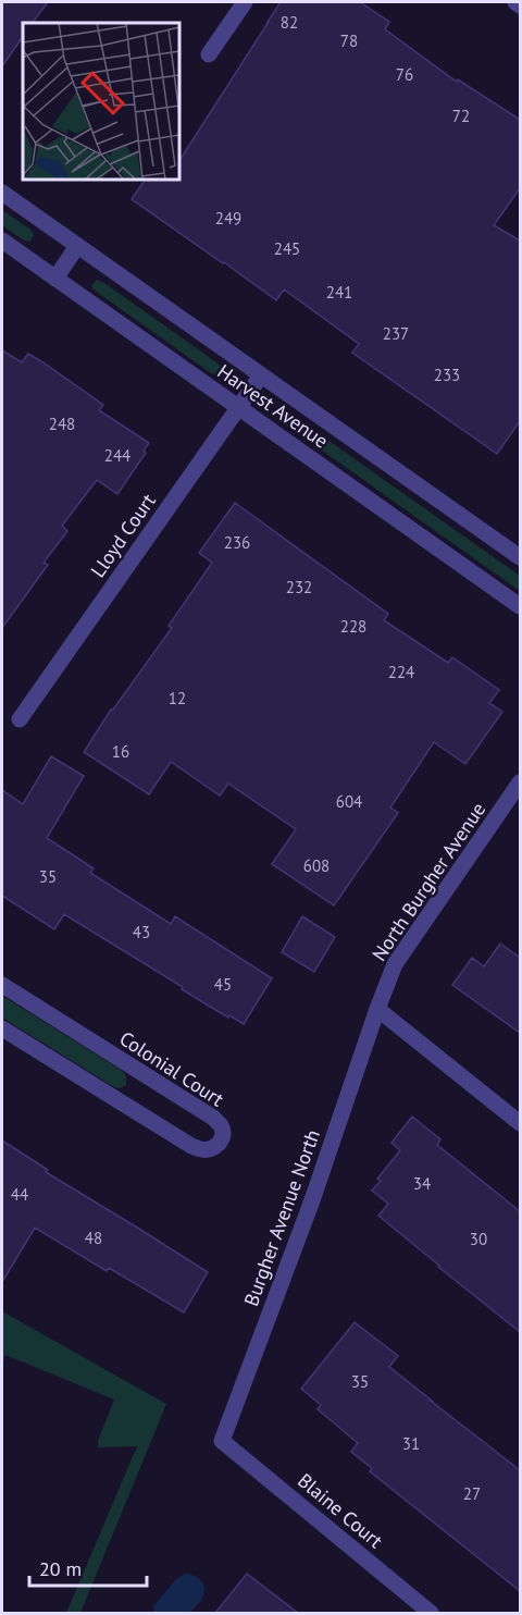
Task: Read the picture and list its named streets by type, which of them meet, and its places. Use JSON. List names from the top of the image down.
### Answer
{
  "streets": {
    "street": [
      "Harvest Avenue",
      "Lloyd Court",
      "North Burgher Avenue",
      "Colonial Court",
      "Burgher Avenue North",
      "Blaine Court"
    ]
  },
  "crossings": [
    ["Harvest Avenue", "Lloyd Court"],
    ["North Burgher Avenue", "Burgher Avenue North"],
    ["Burgher Avenue North", "Blaine Court"]
  ],
  "house_numbers": [
    "82",
    "78",
    "76",
    "72",
    "249",
    "245",
    "241",
    "237",
    "233",
    "248",
    "244",
    "236",
    "232",
    "228",
    "224",
    "12",
    "16",
    "604",
    "608",
    "35",
    "43",
    "45",
    "34",
    "44",
    "48",
    "30",
    "35",
    "31",
    "27"
  ],
  "scale_bar": "20 m"
}
